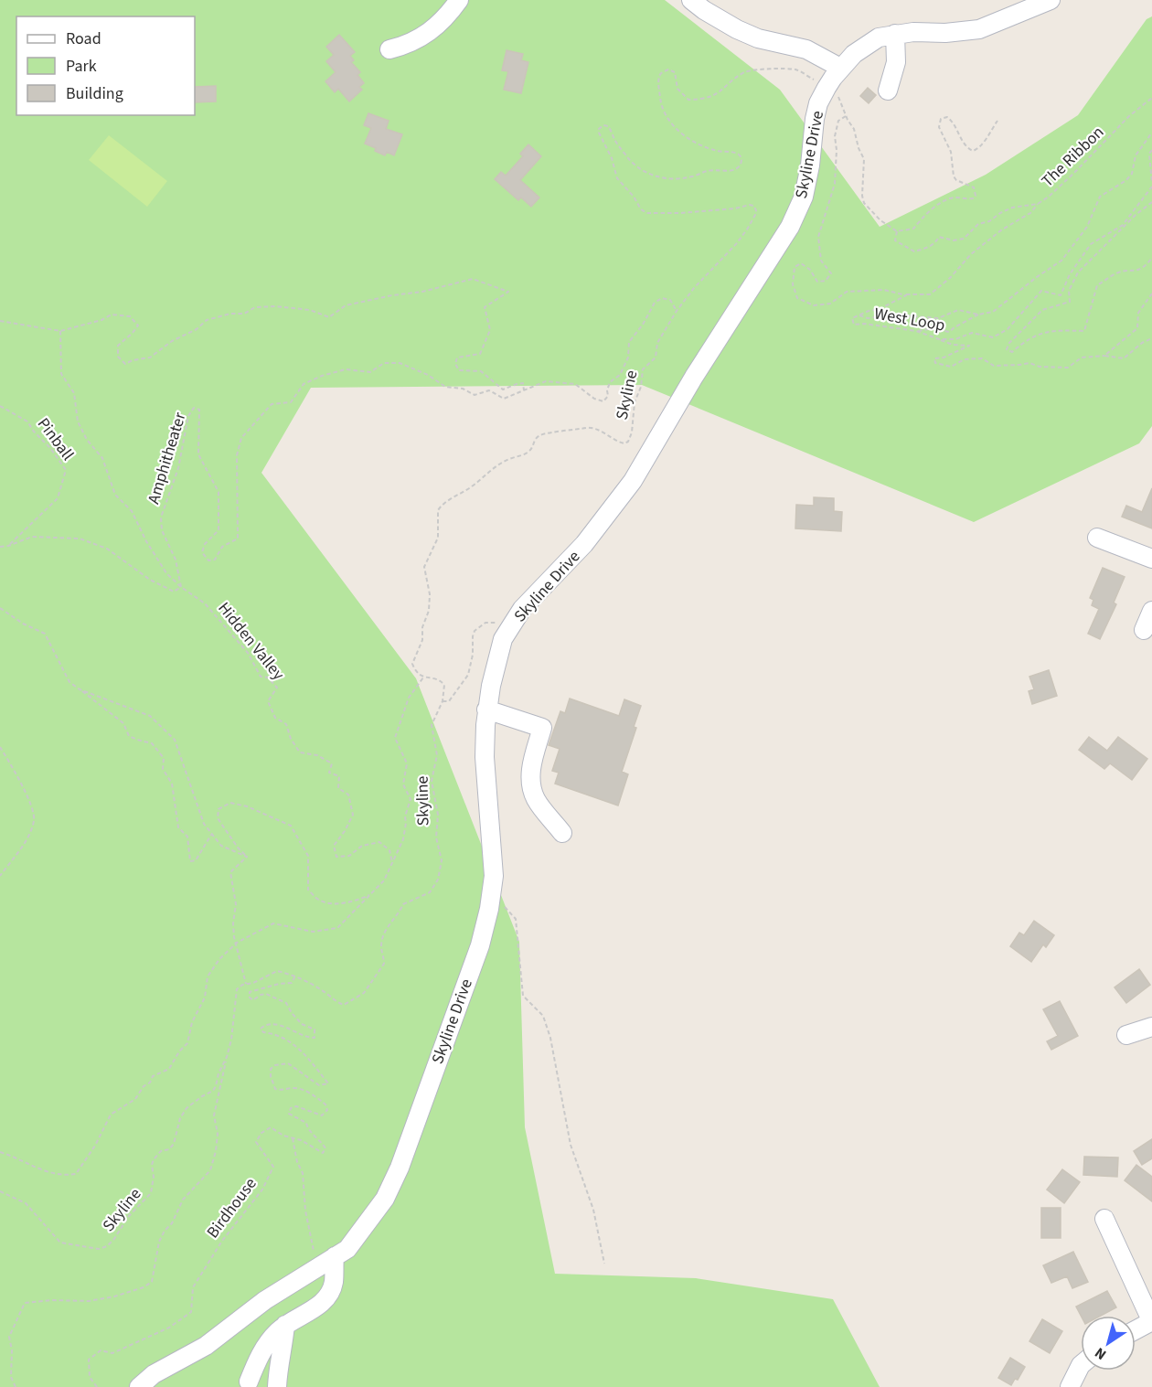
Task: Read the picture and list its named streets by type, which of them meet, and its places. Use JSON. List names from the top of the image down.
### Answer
{
  "streets": {
    "street": ["Skyline Drive"],
    "path": [
      "The Ribbon",
      "West Loop",
      "Skyline",
      "Pinball",
      "Amphitheater",
      "Hidden Valley",
      "Birdhouse"
    ]
  },
  "crossings": [
    ["Skyline Drive", "Skyline"],
    ["The Ribbon", "Skyline"],
    ["West Loop", "Skyline"],
    ["Skyline", "Amphitheater"],
    ["Skyline", "Birdhouse"],
    ["Amphitheater", "Hidden Valley"]
  ],
  "legend": ["Road", "Park", "Building"],
  "north": "bottom left"
}
